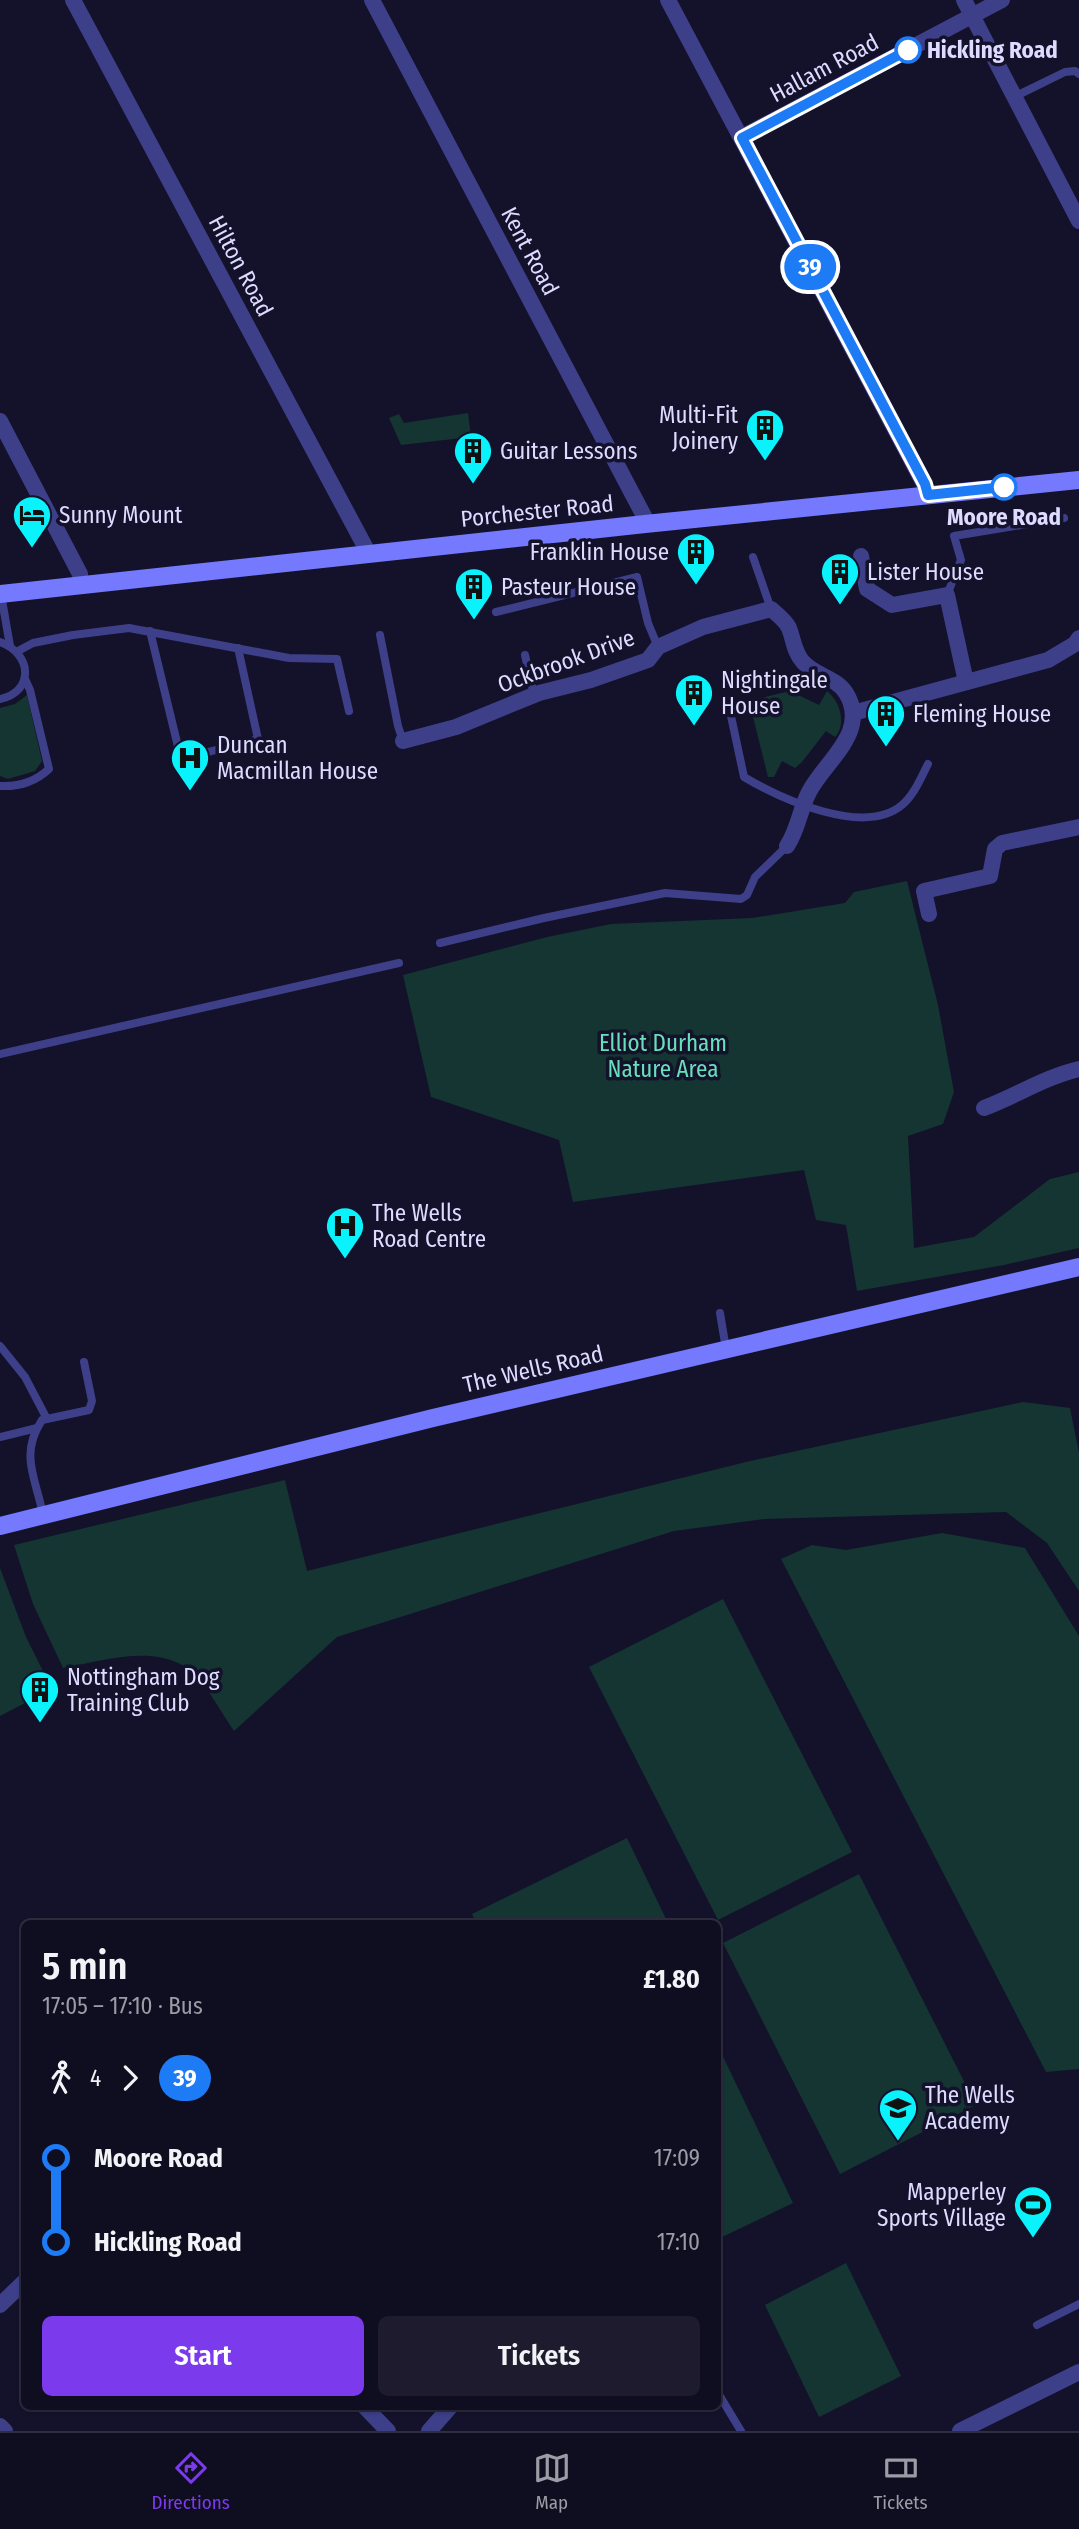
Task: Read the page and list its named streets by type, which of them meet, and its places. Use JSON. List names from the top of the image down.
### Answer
{
  "streets": {
    "street": [
      "Hallam Road",
      "Kent Road",
      "Hilton Road",
      "Porchester Road",
      "Ockbrook Drive",
      "The Wells Road"
    ]
  },
  "crossings": [
    ["Kent Road", "Porchester Road"],
    ["Hilton Road", "Porchester Road"]
  ],
  "parks": ["Elliot Durham Nature Area"],
  "places": {
    "other": ["Hickling Road", "Moore Road"],
    "building": [
      "Multi-Fit Joinery",
      "Guitar Lessons",
      "Franklin House",
      "Lister House",
      "Pasteur House",
      "Nightingale House",
      "Fleming House",
      "Nottingham Dog Training Club"
    ],
    "hotel": ["Sunny Mount"],
    "hospital": ["Duncan Macmillan House", "The Wells Road Centre"],
    "school or university": ["The Wells Academy"],
    "sports": ["Mapperley Sports Village"]
  },
  "lines": ["bus line 39"],
  "page": {
    "on_map": "39",
    "heading": ["5 min", "17:05 – 17:10 · Bus", "£1.80"],
    "legs": ["4", "39"],
    "list": [
      {
        "name": "Moore Road",
        "value": "17:09"
      },
      {
        "name": "Hickling Road",
        "value": "17:10"
      }
    ],
    "buttons": ["Start", "Tickets"],
    "tabs": ["Directions", "Map", "Tickets"]
  }
}
